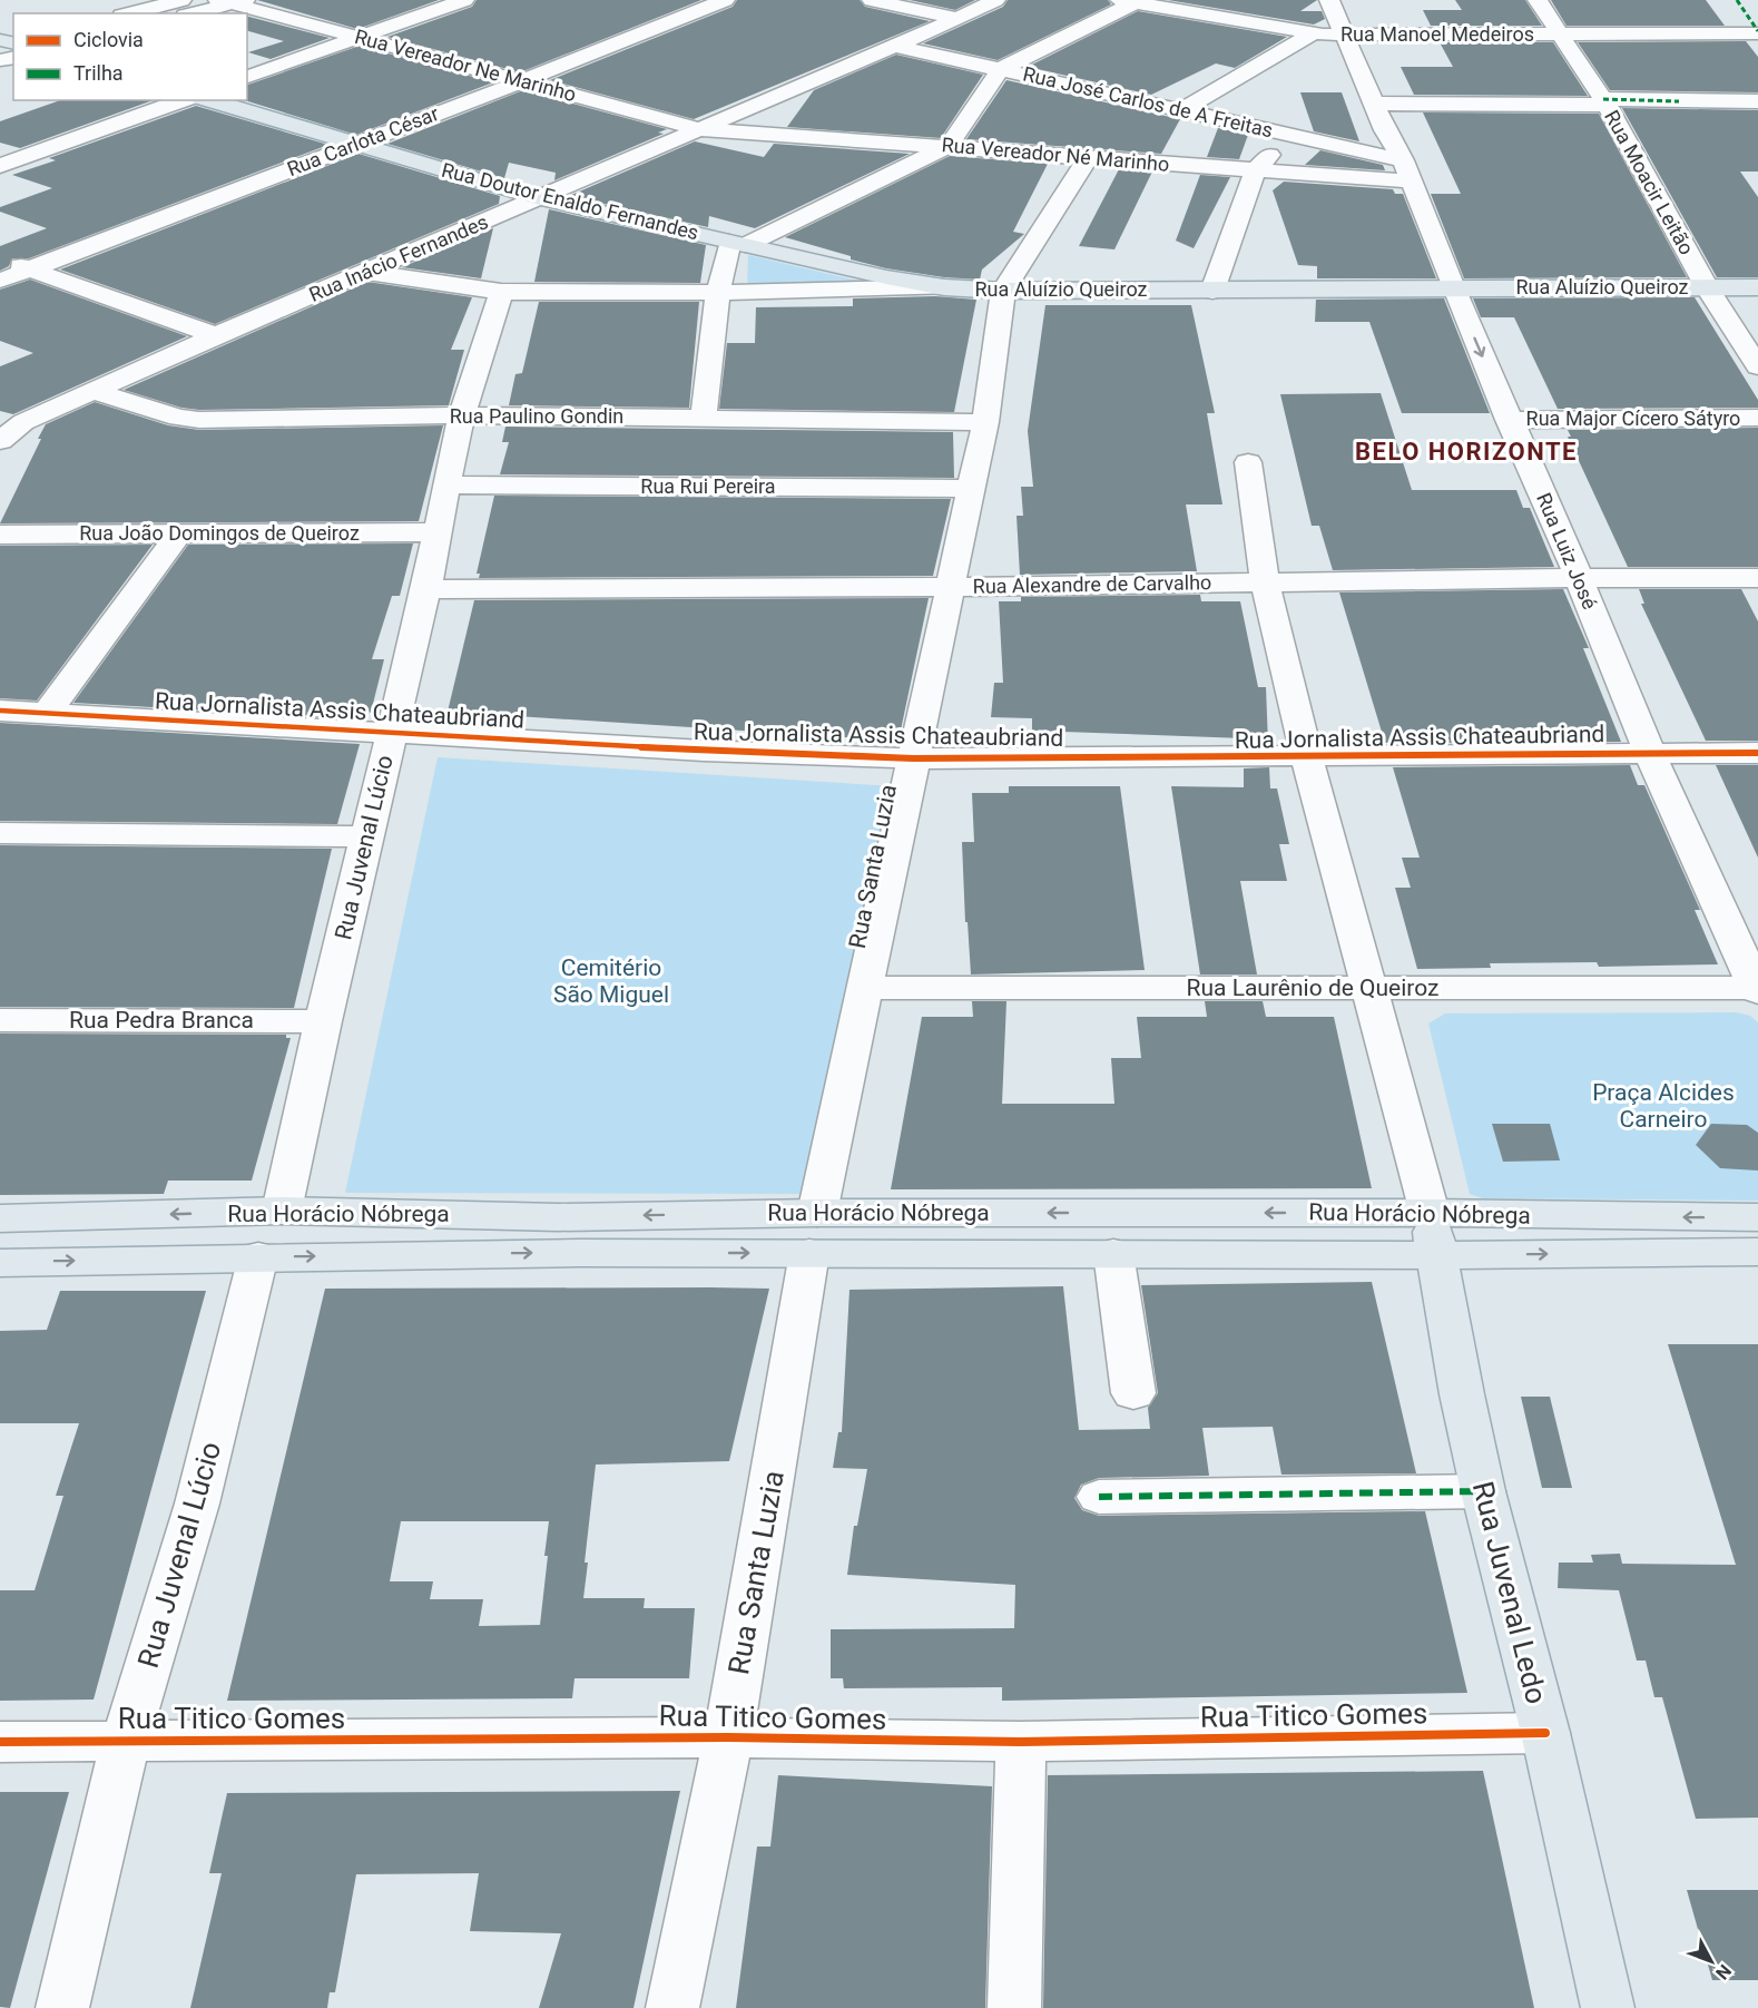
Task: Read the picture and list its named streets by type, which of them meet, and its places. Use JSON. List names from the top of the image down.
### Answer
{
  "streets": {
    "main road": [
      "Rua Doutor Enaldo Fernandes",
      "Rua Aluízio Queiroz",
      "Rua Horácio Nóbrega",
      "Rua Juvenal Ledo"
    ],
    "street": [
      "Rua Manoel Medeiros",
      "Rua Vereador Ne Marinho",
      "Rua José Carlos de A Freitas",
      "Rua Carlota César",
      "Rua Vereador Né Marinho",
      "Rua Moacir Leitão",
      "Rua Inácio Fernandes",
      "Rua Paulino Gondin",
      "Rua Major Cícero Sátyro",
      "Rua Rui Pereira",
      "Rua João Domingos de Queiroz",
      "Rua Luiz José",
      "Rua Alexandre de Carvalho",
      "Rua Jornalista Assis Chateaubriand",
      "Rua Juvenal Lúcio",
      "Rua Santa Luzia",
      "Rua Laurênio de Queiroz",
      "Rua Pedra Branca",
      "Rua Titico Gomes"
    ]
  },
  "crossings": [
    ["Rua Manoel Medeiros", "Rua Moacir Leitão"],
    ["Rua Manoel Medeiros", "Rua Luiz José"],
    ["Rua Vereador Ne Marinho", "Rua Carlota César"],
    ["Rua Vereador Ne Marinho", "Rua Vereador Né Marinho"],
    ["Rua Vereador Ne Marinho", "Rua Inácio Fernandes"],
    ["Rua José Carlos de A Freitas", "Rua Inácio Fernandes"],
    ["Rua José Carlos de A Freitas", "Rua Luiz José"],
    ["Rua Carlota César", "Rua Doutor Enaldo Fernandes"],
    ["Rua Vereador Né Marinho", "Rua Inácio Fernandes"],
    ["Rua Vereador Né Marinho", "Rua Luiz José"],
    ["Rua Vereador Né Marinho", "Rua Santa Luzia"],
    ["Rua Moacir Leitão", "Rua Aluízio Queiroz"],
    ["Rua Doutor Enaldo Fernandes", "Rua Inácio Fernandes"],
    ["Rua Doutor Enaldo Fernandes", "Rua Aluízio Queiroz"],
    ["Rua Inácio Fernandes", "Rua Aluízio Queiroz"],
    ["Rua Inácio Fernandes", "Rua Paulino Gondin"],
    ["Rua Aluízio Queiroz", "Rua Luiz José"],
    ["Rua Aluízio Queiroz", "Rua Juvenal Lúcio"],
    ["Rua Aluízio Queiroz", "Rua Santa Luzia"],
    ["Rua Paulino Gondin", "Rua Juvenal Lúcio"],
    ["Rua Paulino Gondin", "Rua Santa Luzia"],
    ["Rua Major Cícero Sátyro", "Rua Luiz José"],
    ["Rua Rui Pereira", "Rua Juvenal Lúcio"],
    ["Rua Rui Pereira", "Rua Santa Luzia"],
    ["Rua João Domingos de Queiroz", "Rua Juvenal Lúcio"],
    ["Rua Luiz José", "Rua Alexandre de Carvalho"],
    ["Rua Luiz José", "Rua Jornalista Assis Chateaubriand"],
    ["Rua Luiz José", "Rua Laurênio de Queiroz"],
    ["Rua Alexandre de Carvalho", "Rua Juvenal Lúcio"],
    ["Rua Alexandre de Carvalho", "Rua Santa Luzia"],
    ["Rua Jornalista Assis Chateaubriand", "Rua Juvenal Lúcio"],
    ["Rua Jornalista Assis Chateaubriand", "Rua Santa Luzia"],
    ["Rua Juvenal Lúcio", "Rua Pedra Branca"],
    ["Rua Juvenal Lúcio", "Rua Horácio Nóbrega"],
    ["Rua Juvenal Lúcio", "Rua Titico Gomes"],
    ["Rua Santa Luzia", "Rua Laurênio de Queiroz"],
    ["Rua Santa Luzia", "Rua Horácio Nóbrega"],
    ["Rua Santa Luzia", "Rua Titico Gomes"],
    ["Rua Horácio Nóbrega", "Rua Juvenal Ledo"],
    ["Rua Juvenal Ledo", "Rua Titico Gomes"]
  ],
  "districts": ["BELO HORIZONTE"],
  "parks": ["Cemitério São Miguel", "Praça Alcides Carneiro"],
  "legend": ["Ciclovia", "Trilha"],
  "north": "bottom right"
}
